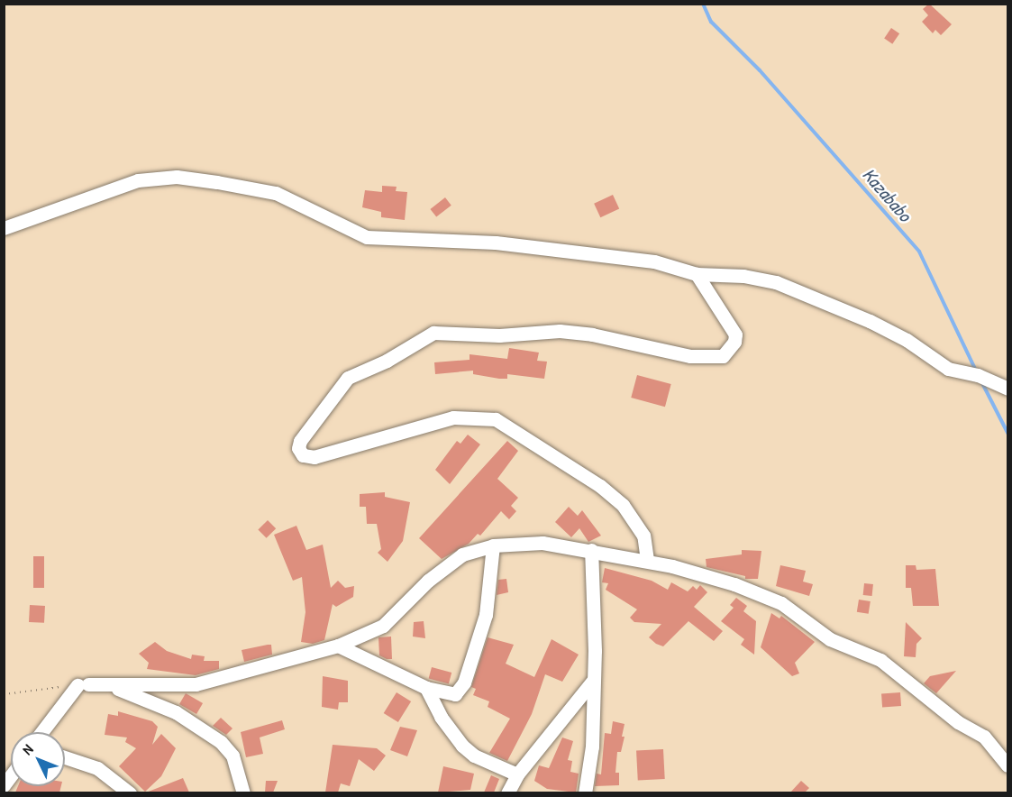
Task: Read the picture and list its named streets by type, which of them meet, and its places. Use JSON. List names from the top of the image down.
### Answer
{
  "water": ["Kazababo"],
  "north": "top left"
}
